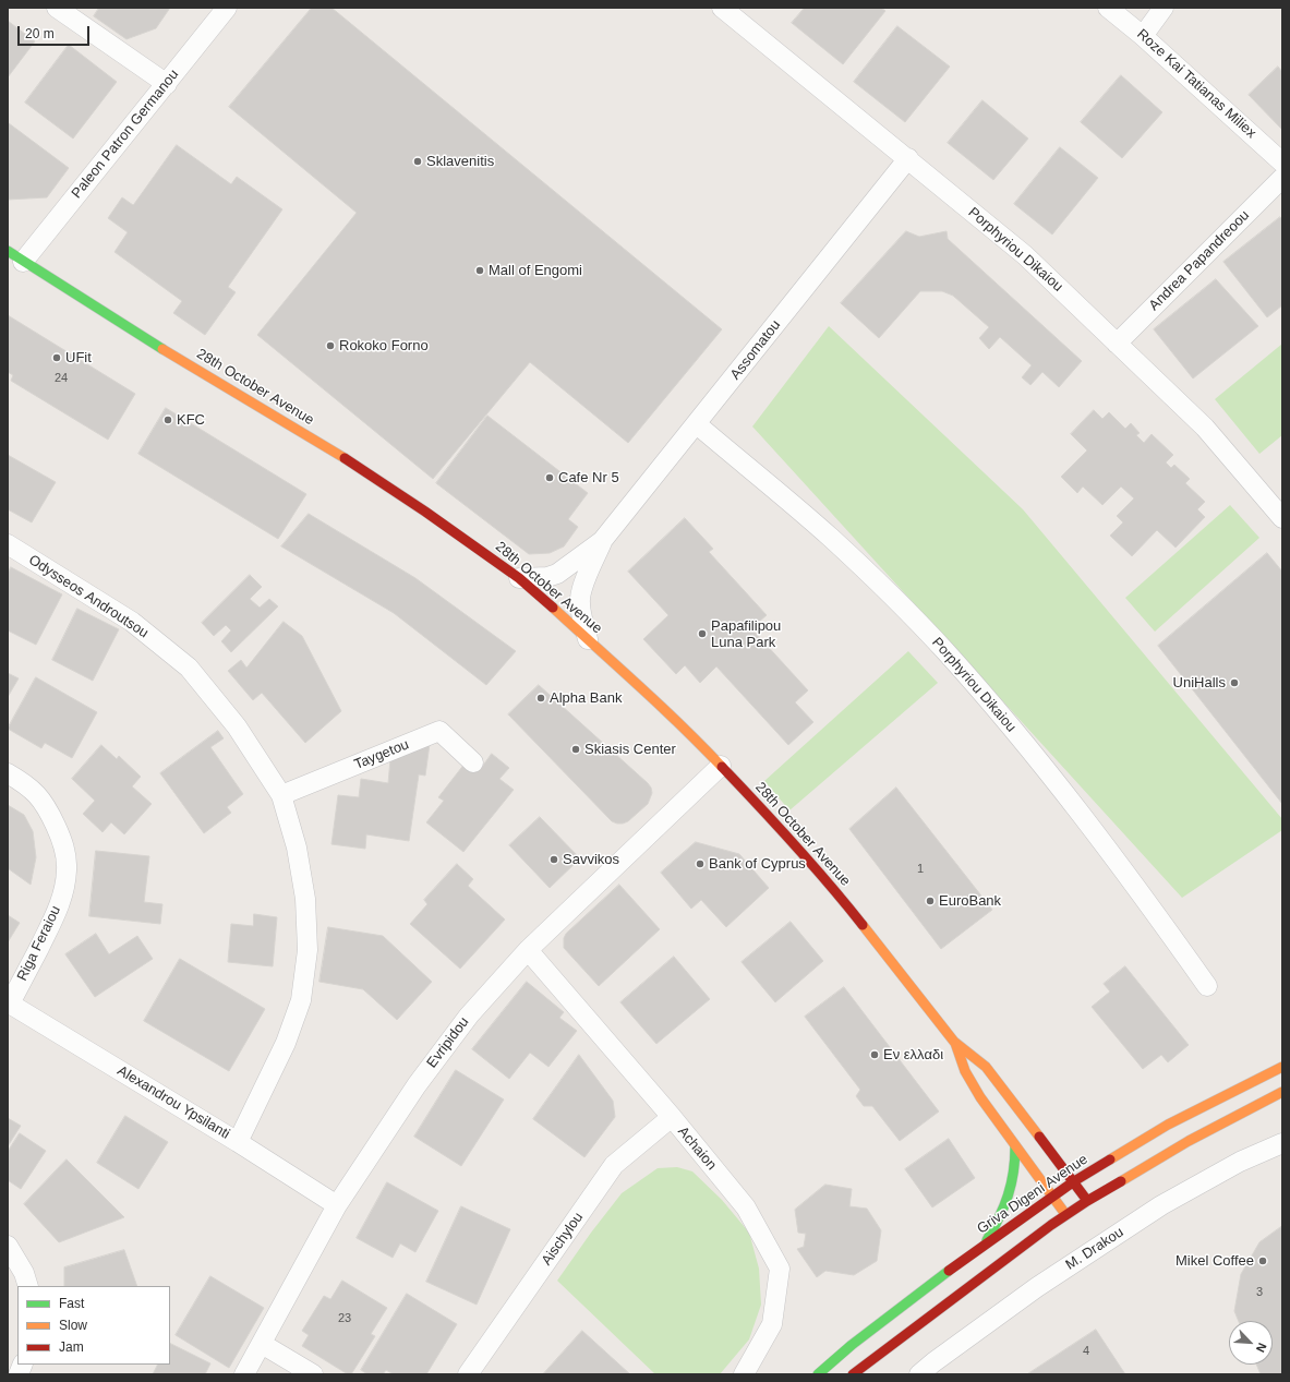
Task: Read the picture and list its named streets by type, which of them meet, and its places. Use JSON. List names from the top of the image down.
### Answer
{
  "streets": {
    "main road": ["28th October Avenue", "Griva Digeni Avenue"],
    "street": [
      "Roze Kai Tatianas Miliex",
      "Paleon Patron Germanou",
      "Porphyriou Dikaiou",
      "Andrea Papandreoou",
      "Assomatou",
      "Odysseos Androutsou",
      "Taygetou",
      "Riga Feraiou",
      "Evripidou",
      "Alexandrou Ypsilanti",
      "Achaion",
      "Aischylou",
      "M. Drakou"
    ]
  },
  "crossings": [
    ["Paleon Patron Germanou", "28th October Avenue"],
    ["Porphyriou Dikaiou", "Andrea Papandreoou"],
    ["Porphyriou Dikaiou", "Assomatou"],
    ["Assomatou", "28th October Avenue"],
    ["28th October Avenue", "Evripidou"],
    ["28th October Avenue", "Griva Digeni Avenue"],
    ["Odysseos Androutsou", "Taygetou"],
    ["Odysseos Androutsou", "Alexandrou Ypsilanti"],
    ["Riga Feraiou", "Alexandrou Ypsilanti"],
    ["Evripidou", "Alexandrou Ypsilanti"],
    ["Evripidou", "Achaion"],
    ["Achaion", "Aischylou"]
  ],
  "places": [
    "Sklavenitis",
    "Mall of Engomi",
    "Rokoko Forno",
    "UFit",
    "KFC",
    "Cafe Nr 5",
    "Papafilipou Luna Park",
    "UniHalls",
    "Alpha Bank",
    "Skiasis Center",
    "Savvikos",
    "Bank of Cyprus",
    "EuroBank",
    "Εν ελλαδι",
    "Mikel Coffee"
  ],
  "house_numbers": [
    "24",
    "1",
    "3",
    "23",
    "4"
  ],
  "legend": ["Fast", "Slow", "Jam"],
  "scale_bar": "20 m",
  "north": "bottom right"
}
